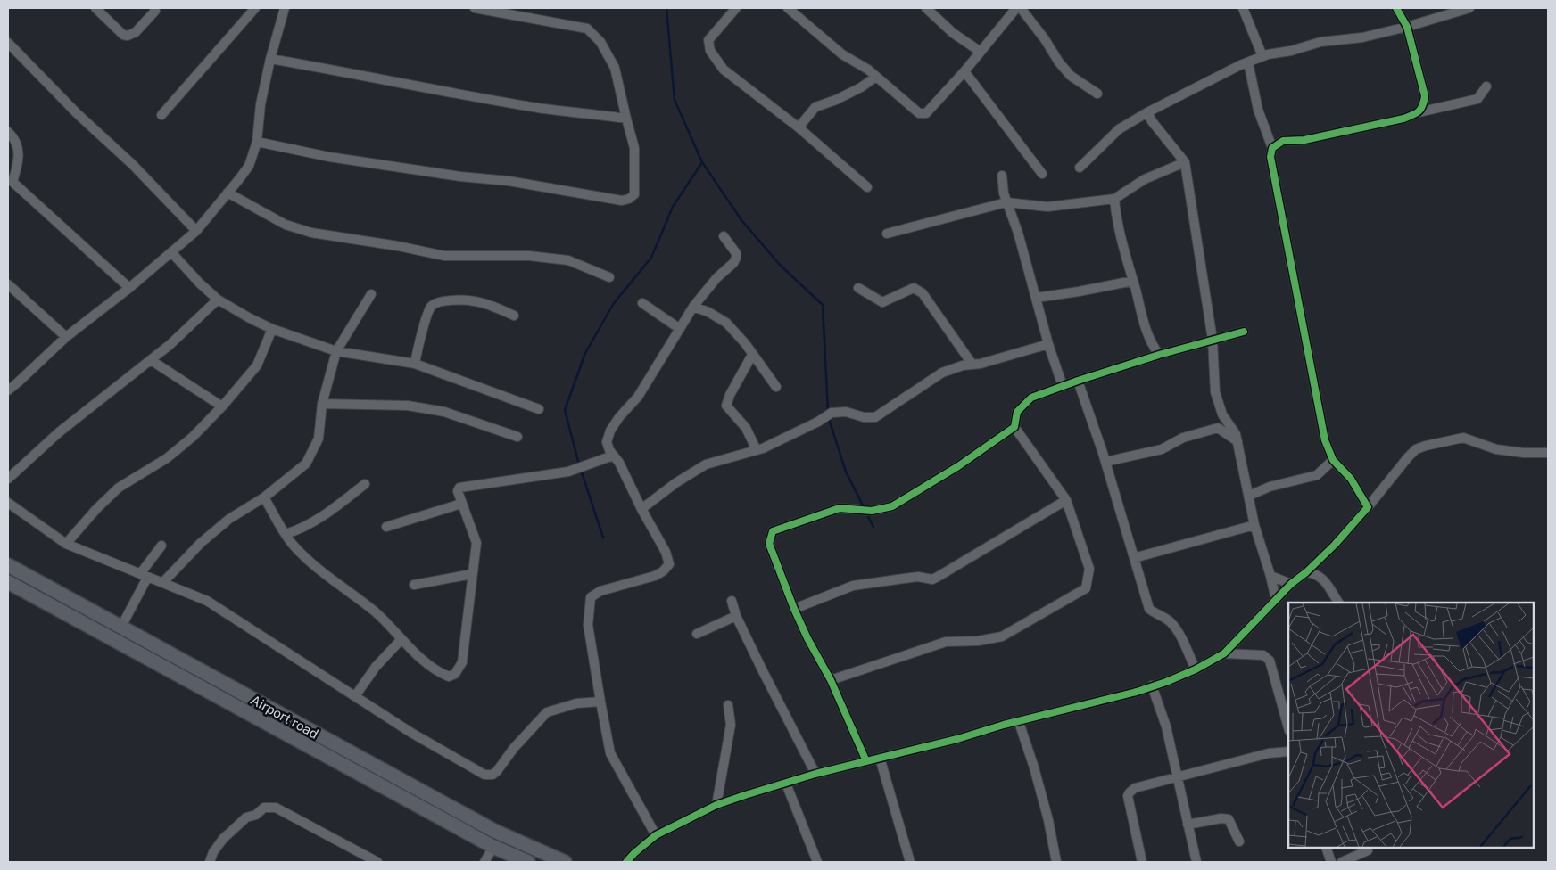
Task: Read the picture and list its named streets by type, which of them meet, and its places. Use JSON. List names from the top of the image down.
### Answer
{
  "streets": {
    "main road": ["Airport road"]
  }
}
